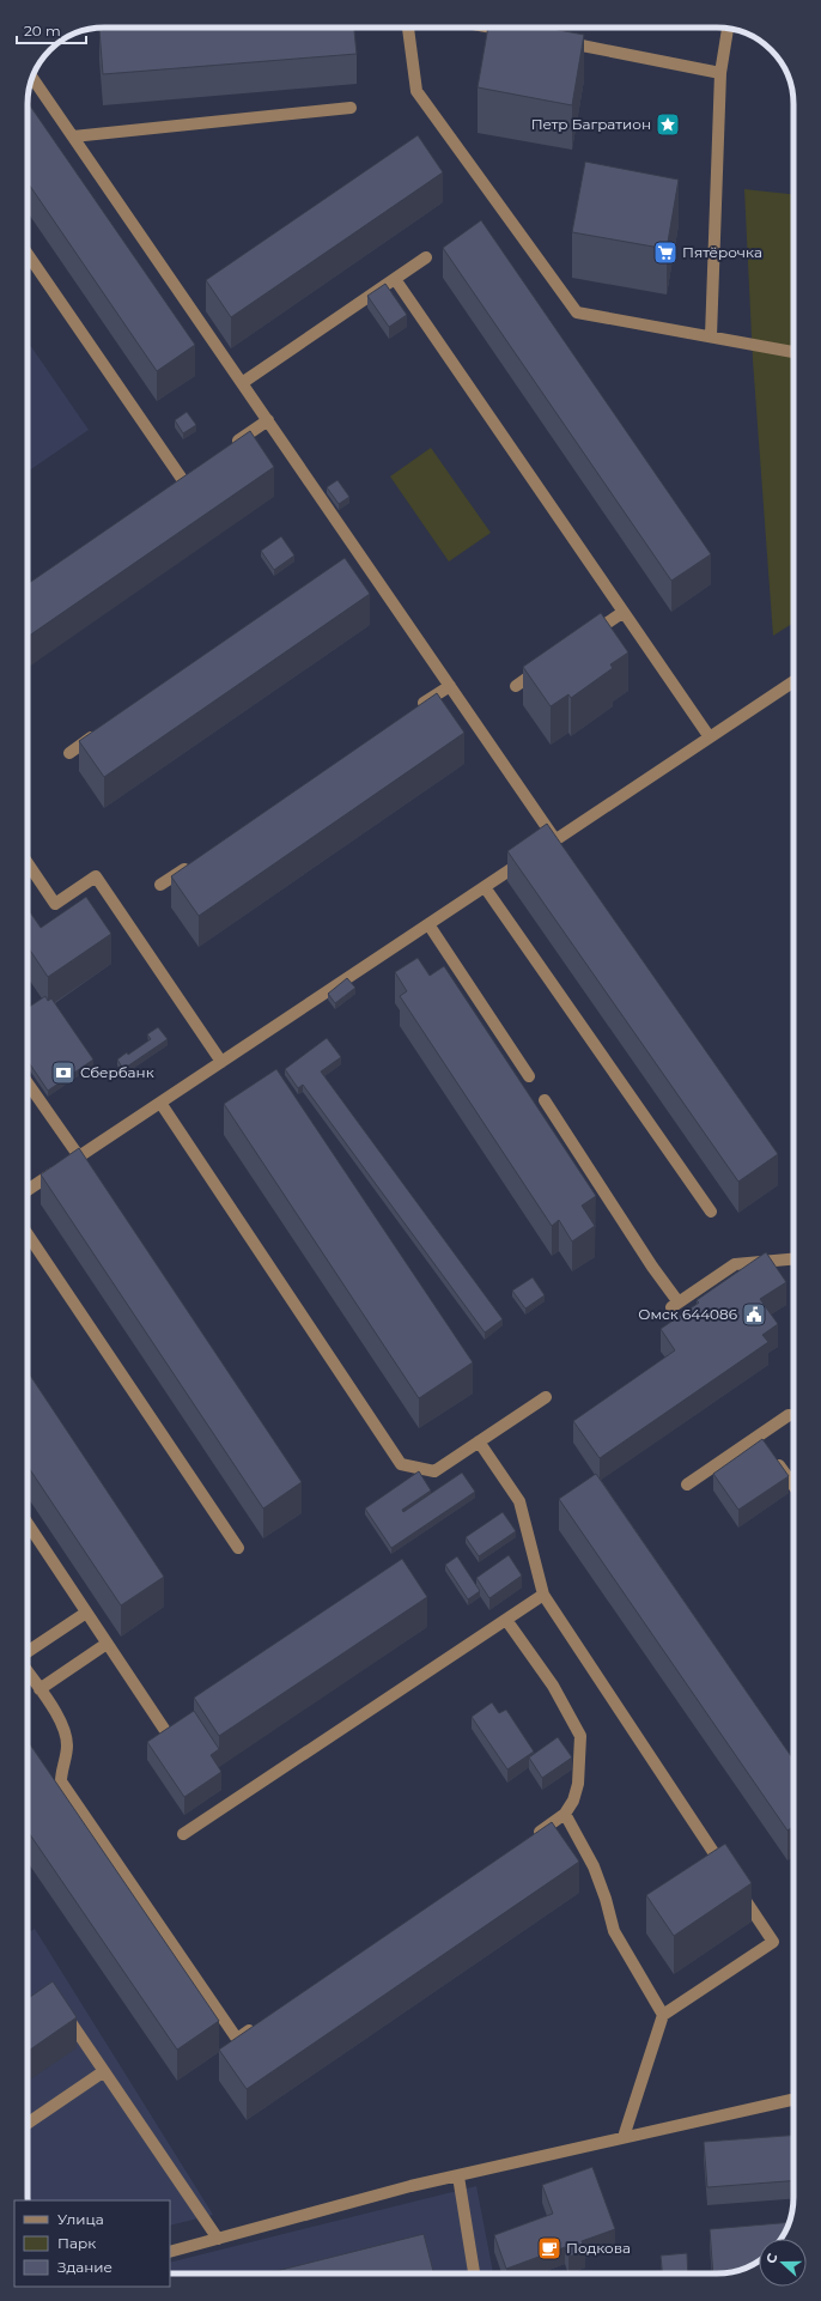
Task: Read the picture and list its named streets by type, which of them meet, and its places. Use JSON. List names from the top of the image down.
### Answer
{
  "places": {
    "place": ["Петр Багратион"],
    "supermarket": ["Пятёрочка"],
    "bank": ["Сбербанк"],
    "public building": ["Омск 644086"],
    "cafe": ["Подкова"]
  },
  "legend": ["Улица", "Парк", "Здание"],
  "scale_bar": "20 m",
  "north": "left"
}
